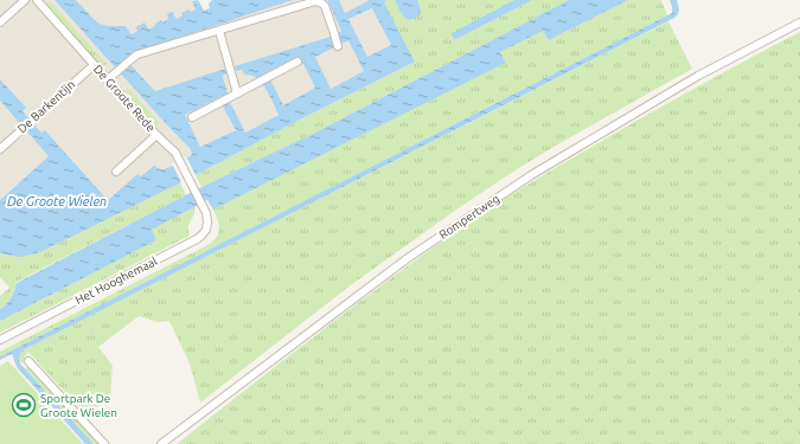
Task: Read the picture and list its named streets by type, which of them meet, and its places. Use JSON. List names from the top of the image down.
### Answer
{
  "streets": {
    "street": [
      "De Groote Rede",
      "De Barkentijn",
      "Rompertweg",
      "Het Hooghemaal"
    ]
  },
  "crossings": [
    ["De Groote Rede", "De Barkentijn"],
    ["De Groote Rede", "Het Hooghemaal"]
  ],
  "water": ["De Groote Wielen"],
  "places": {
    "sports": ["Sportpark De Groote Wielen"]
  }
}
